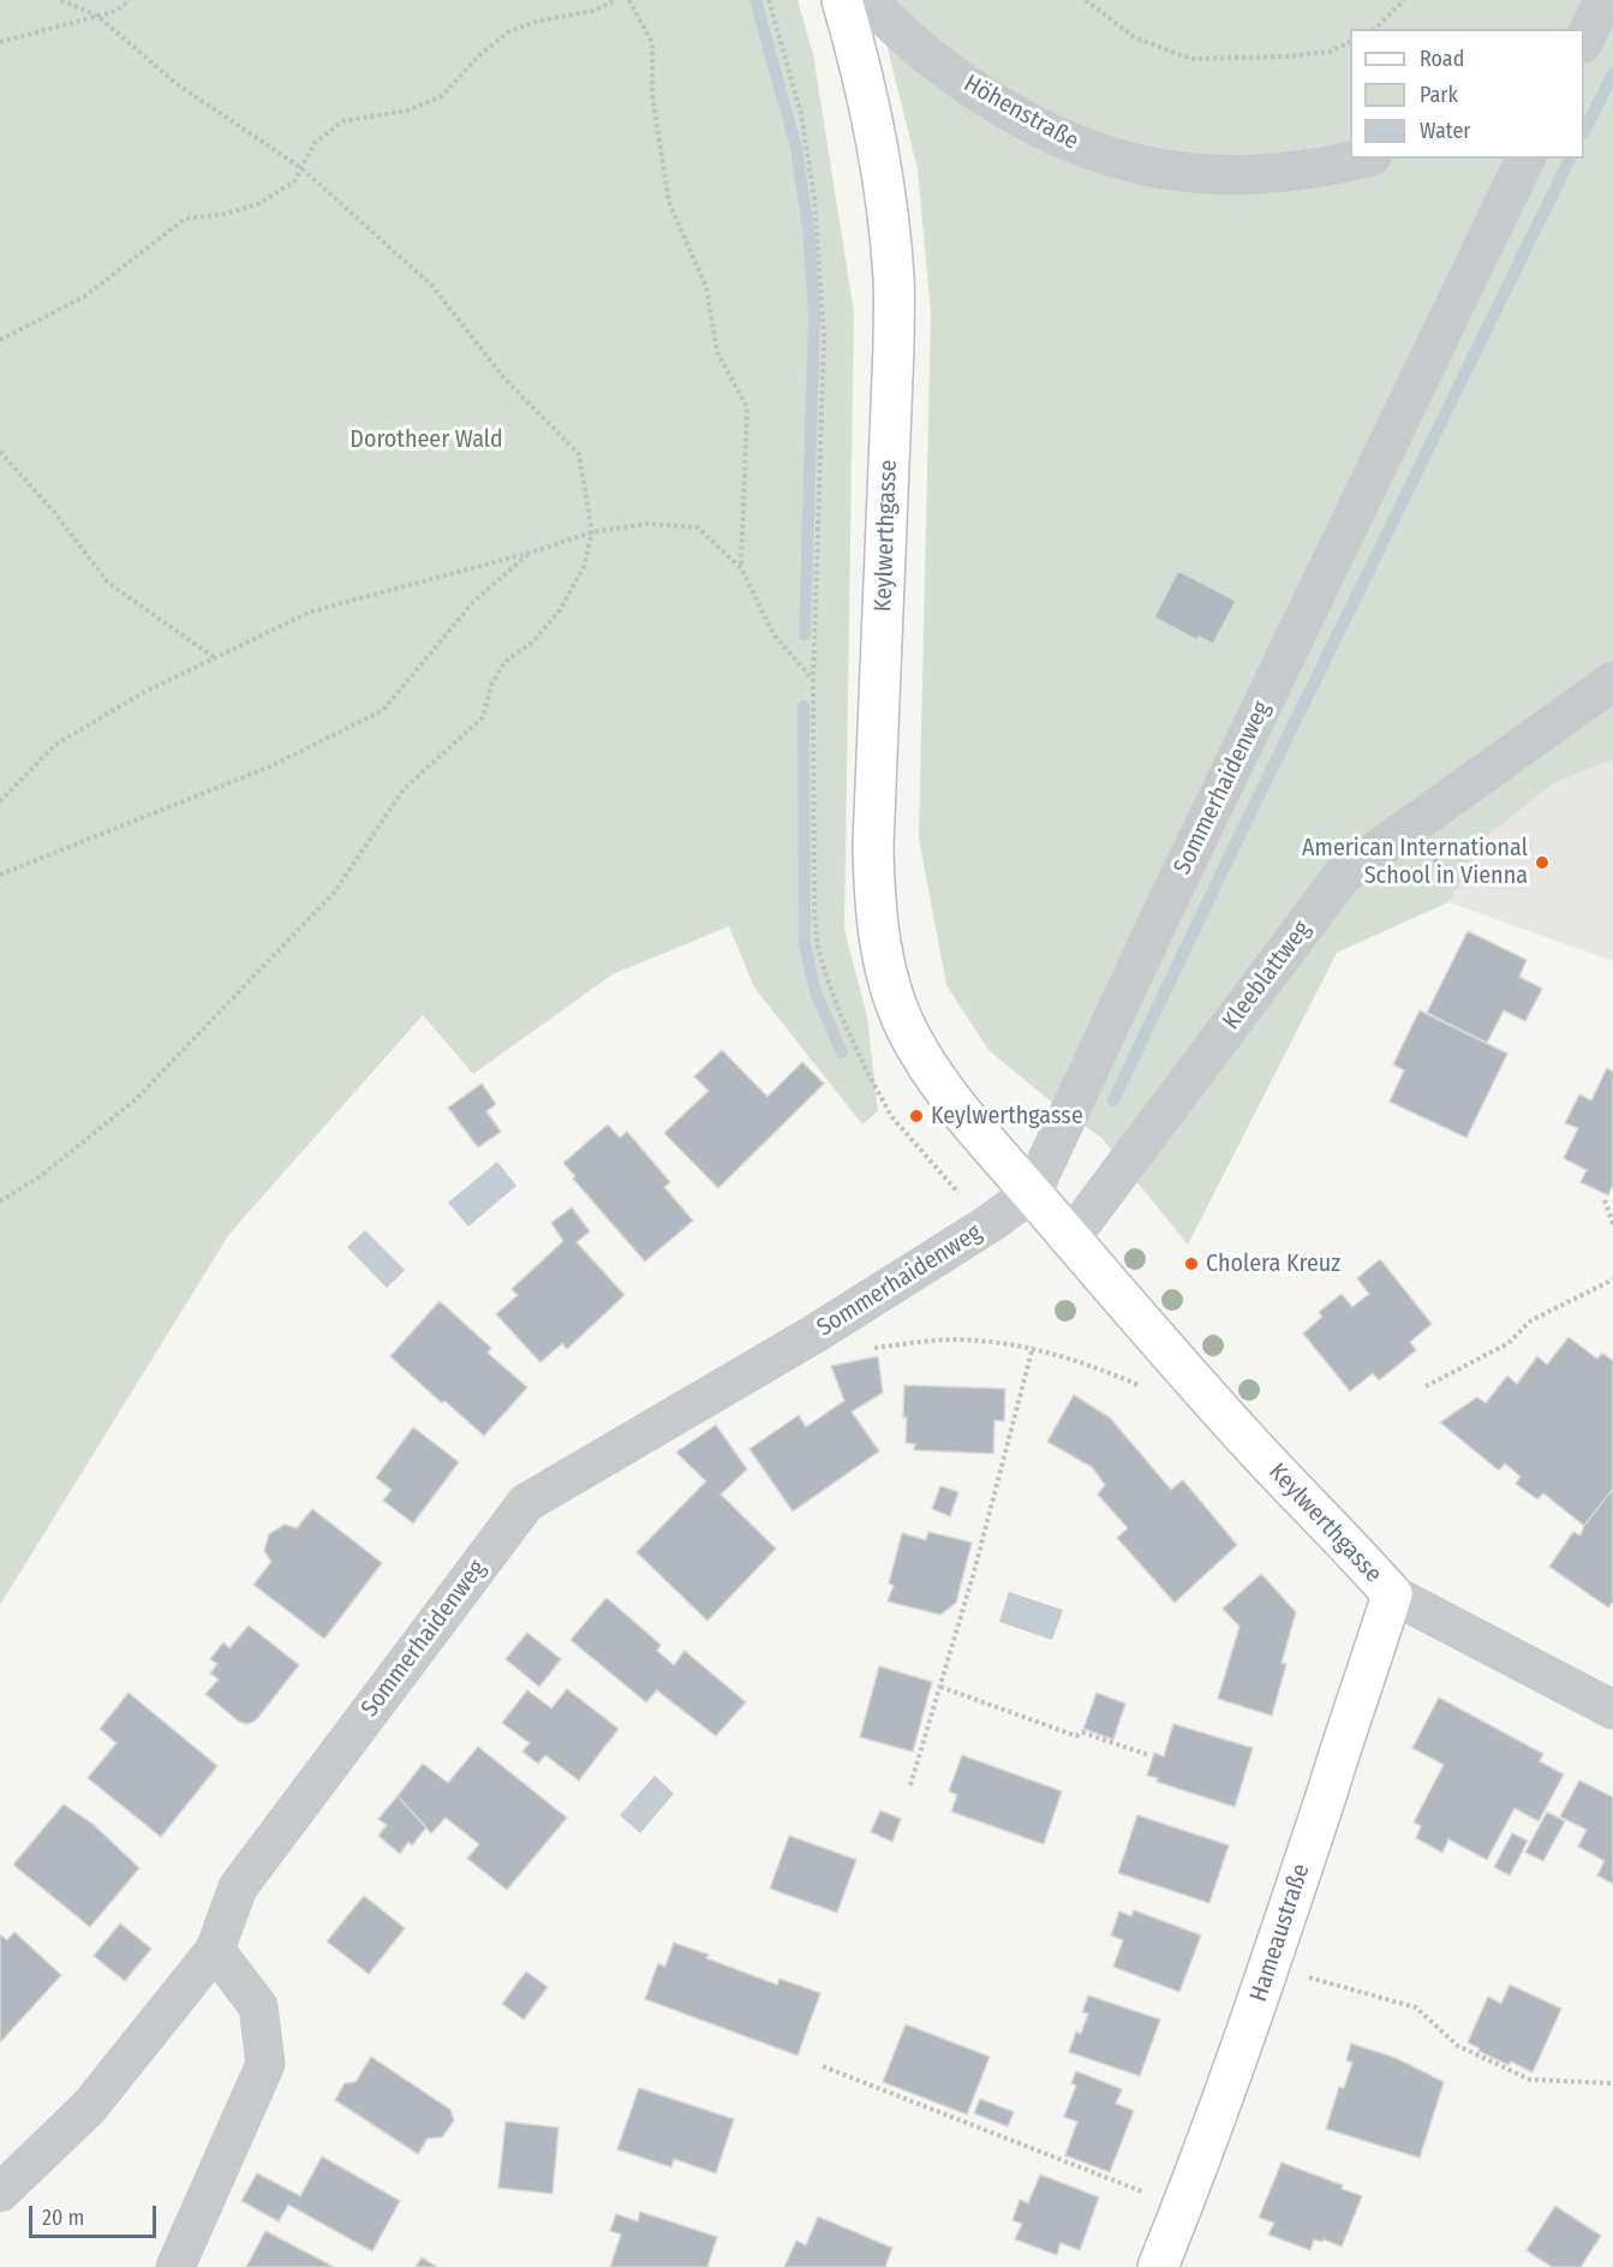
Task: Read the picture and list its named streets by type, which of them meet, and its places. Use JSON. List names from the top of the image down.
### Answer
{
  "streets": {
    "main road": ["Keylwerthgasse", "Hameaustraße"],
    "street": ["Höhenstraße", "Sommerhaidenweg", "Kleeblattweg"]
  },
  "crossings": [
    ["Keylwerthgasse", "Sommerhaidenweg"],
    ["Keylwerthgasse", "Kleeblattweg"],
    ["Keylwerthgasse", "Hameaustraße"]
  ],
  "parks": ["Dorotheer Wald"],
  "places": ["American International School in Vienna", "Keylwerthgasse", "Cholera Kreuz"],
  "legend": ["Road", "Park", "Water"],
  "scale_bar": "20 m"
}
